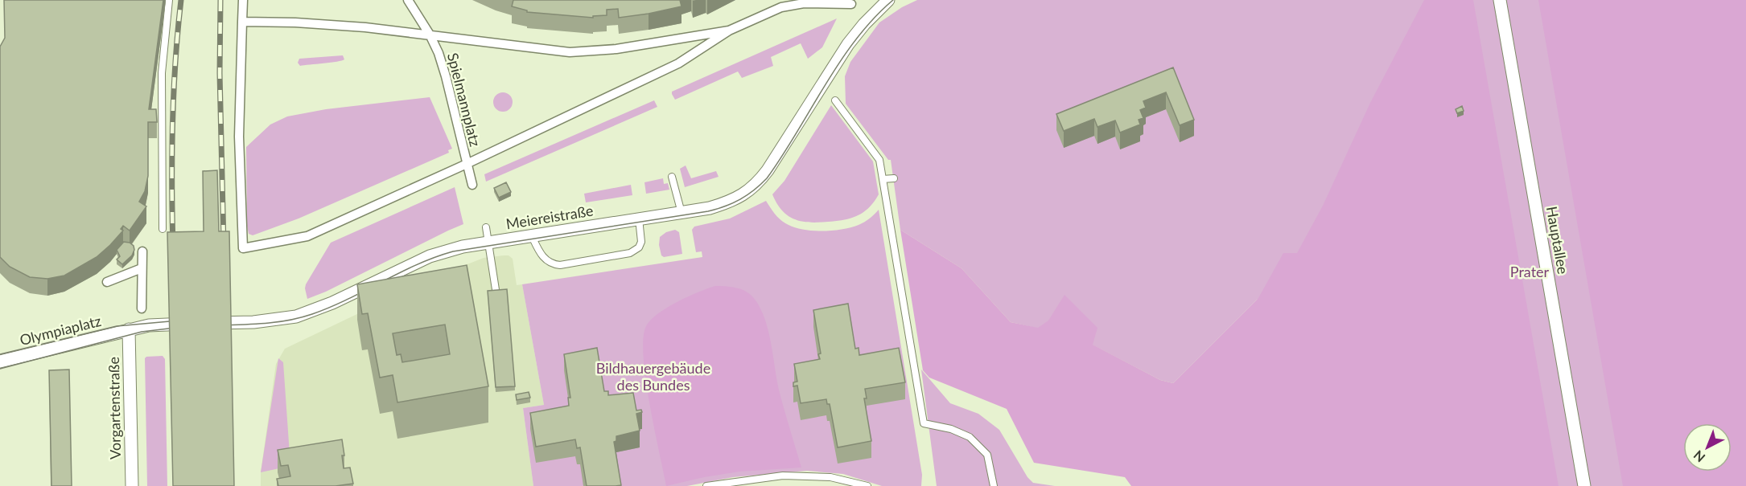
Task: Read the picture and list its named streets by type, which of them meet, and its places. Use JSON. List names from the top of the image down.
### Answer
{
  "streets": {
    "street": [
      "Spielmannplatz",
      "Meiereistraße",
      "Hauptallee",
      "Olympiaplatz",
      "Vorgartenstraße"
    ]
  },
  "crossings": [
    ["Meiereistraße", "Olympiaplatz"],
    ["Meiereistraße", "Vorgartenstraße"],
    ["Olympiaplatz", "Vorgartenstraße"]
  ],
  "parks": ["Prater", "Bildhauergebäude des Bundes"],
  "north": "bottom left"
}
